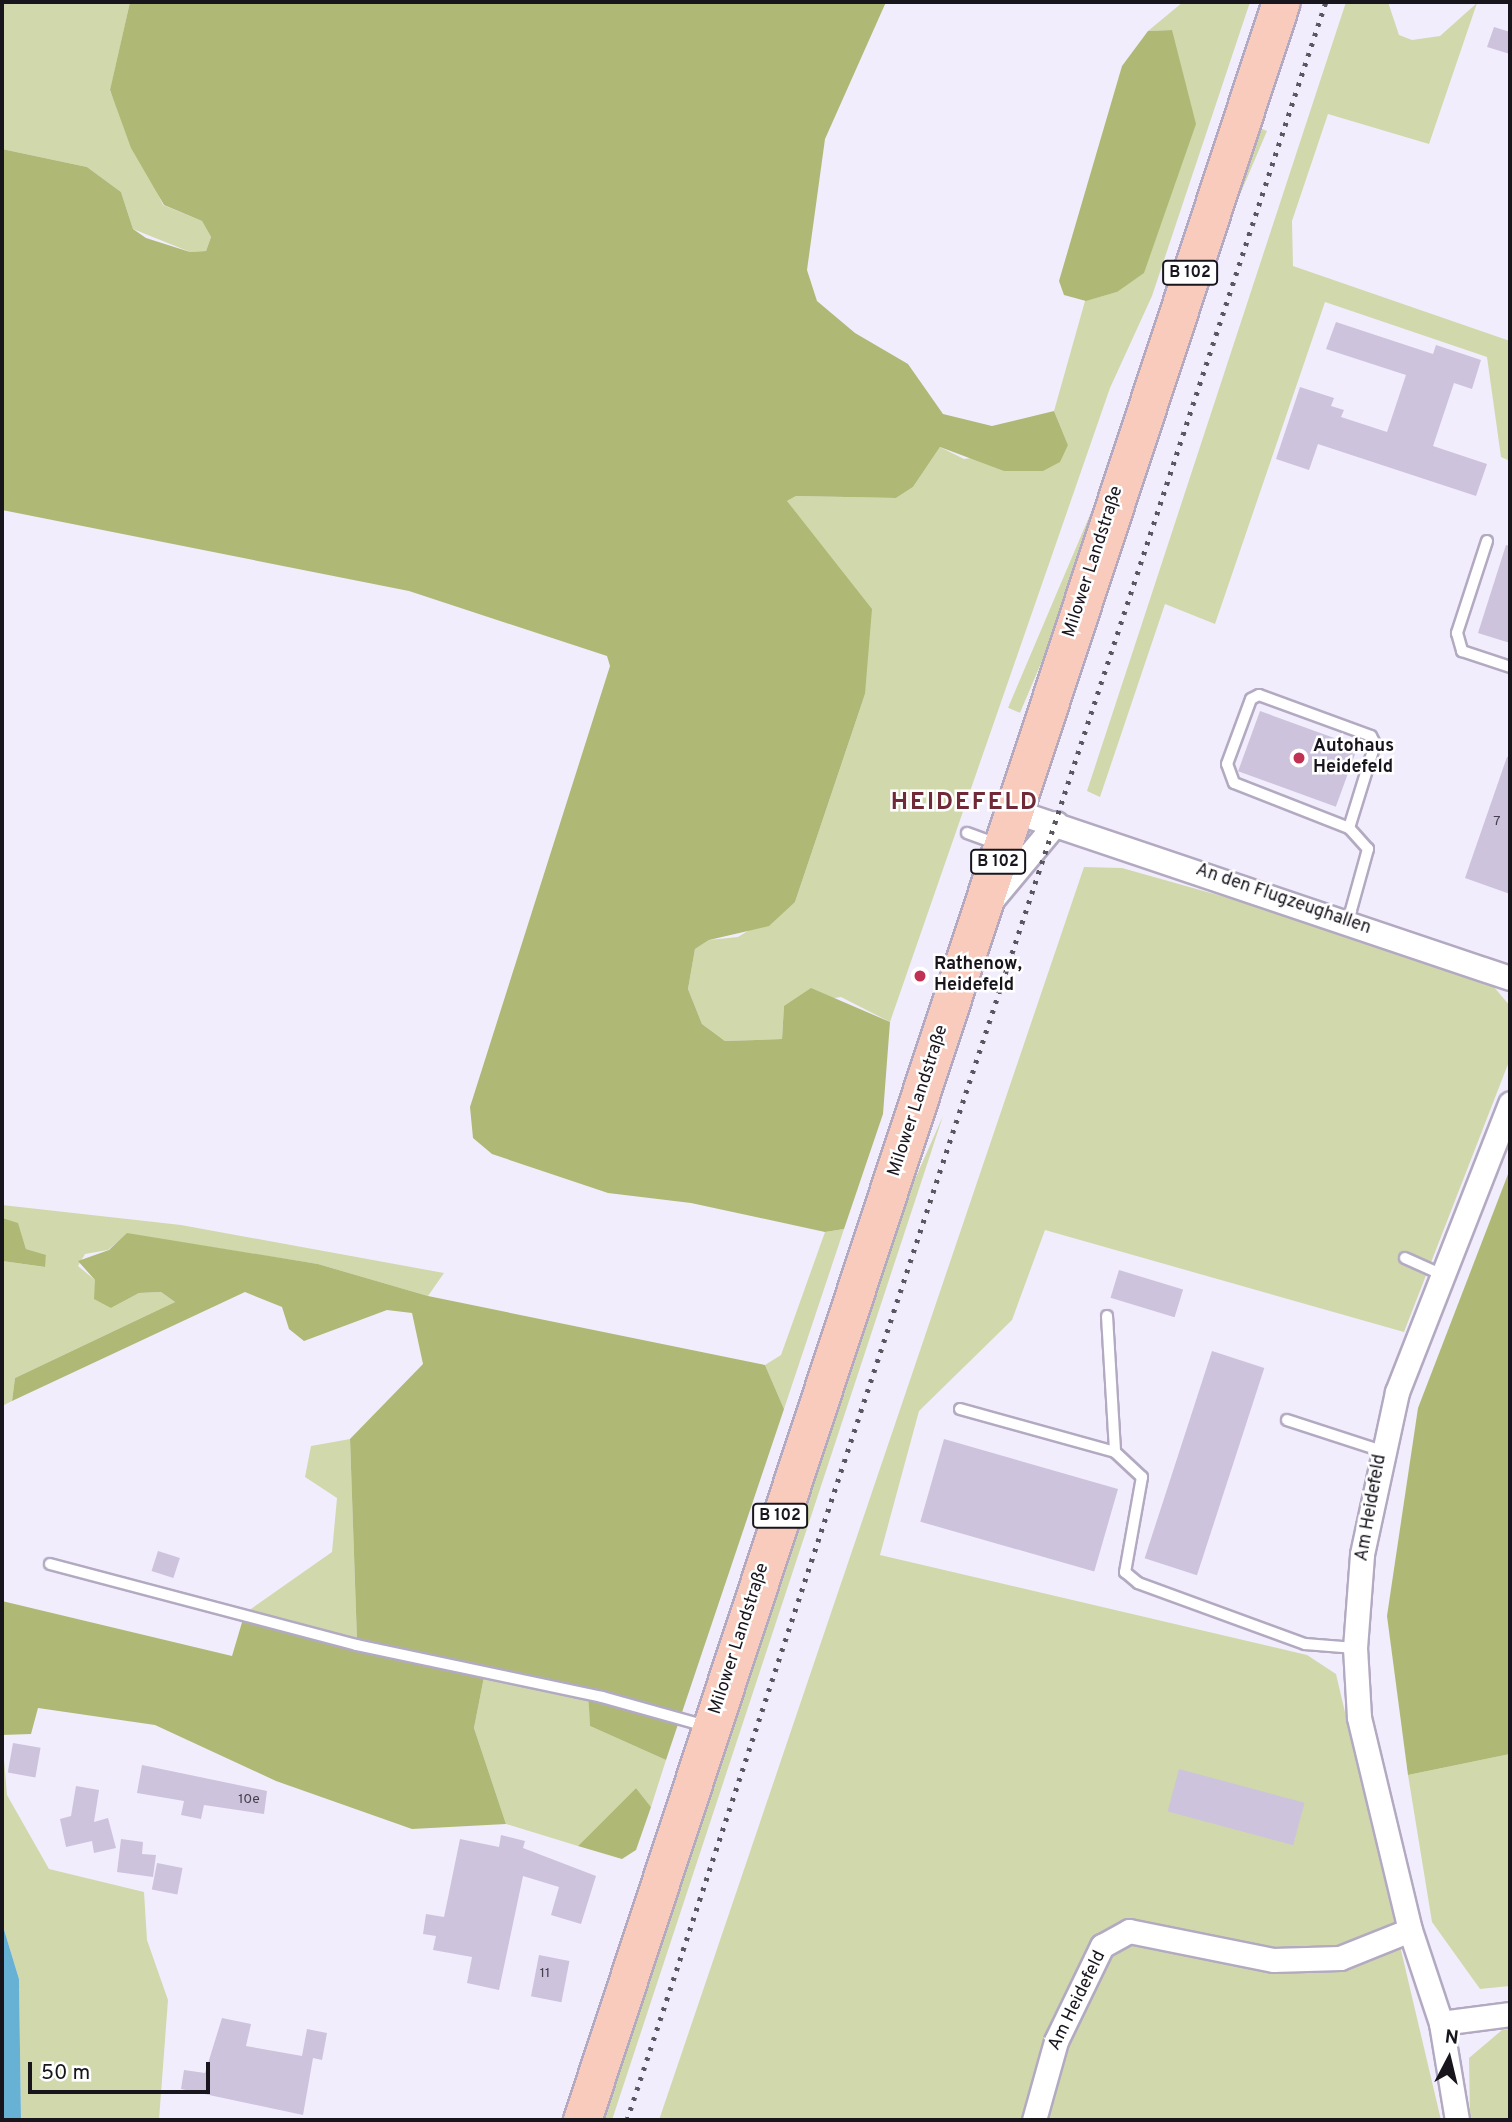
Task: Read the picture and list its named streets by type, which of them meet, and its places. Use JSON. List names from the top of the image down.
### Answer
{
  "streets": {
    "main road": ["B 102", "Milower Landstraße"],
    "street": ["An den Flugzeughallen", "Am Heidefeld"]
  },
  "crossings": [
    ["Milower Landstraße", "An den Flugzeughallen"]
  ],
  "districts": ["HEIDEFELD"],
  "places": ["Autohaus Heidefeld", "Rathenow, Heidefeld"],
  "house_numbers": ["7", "10e", "11"],
  "scale_bar": "50 m",
  "north": "top"
}
